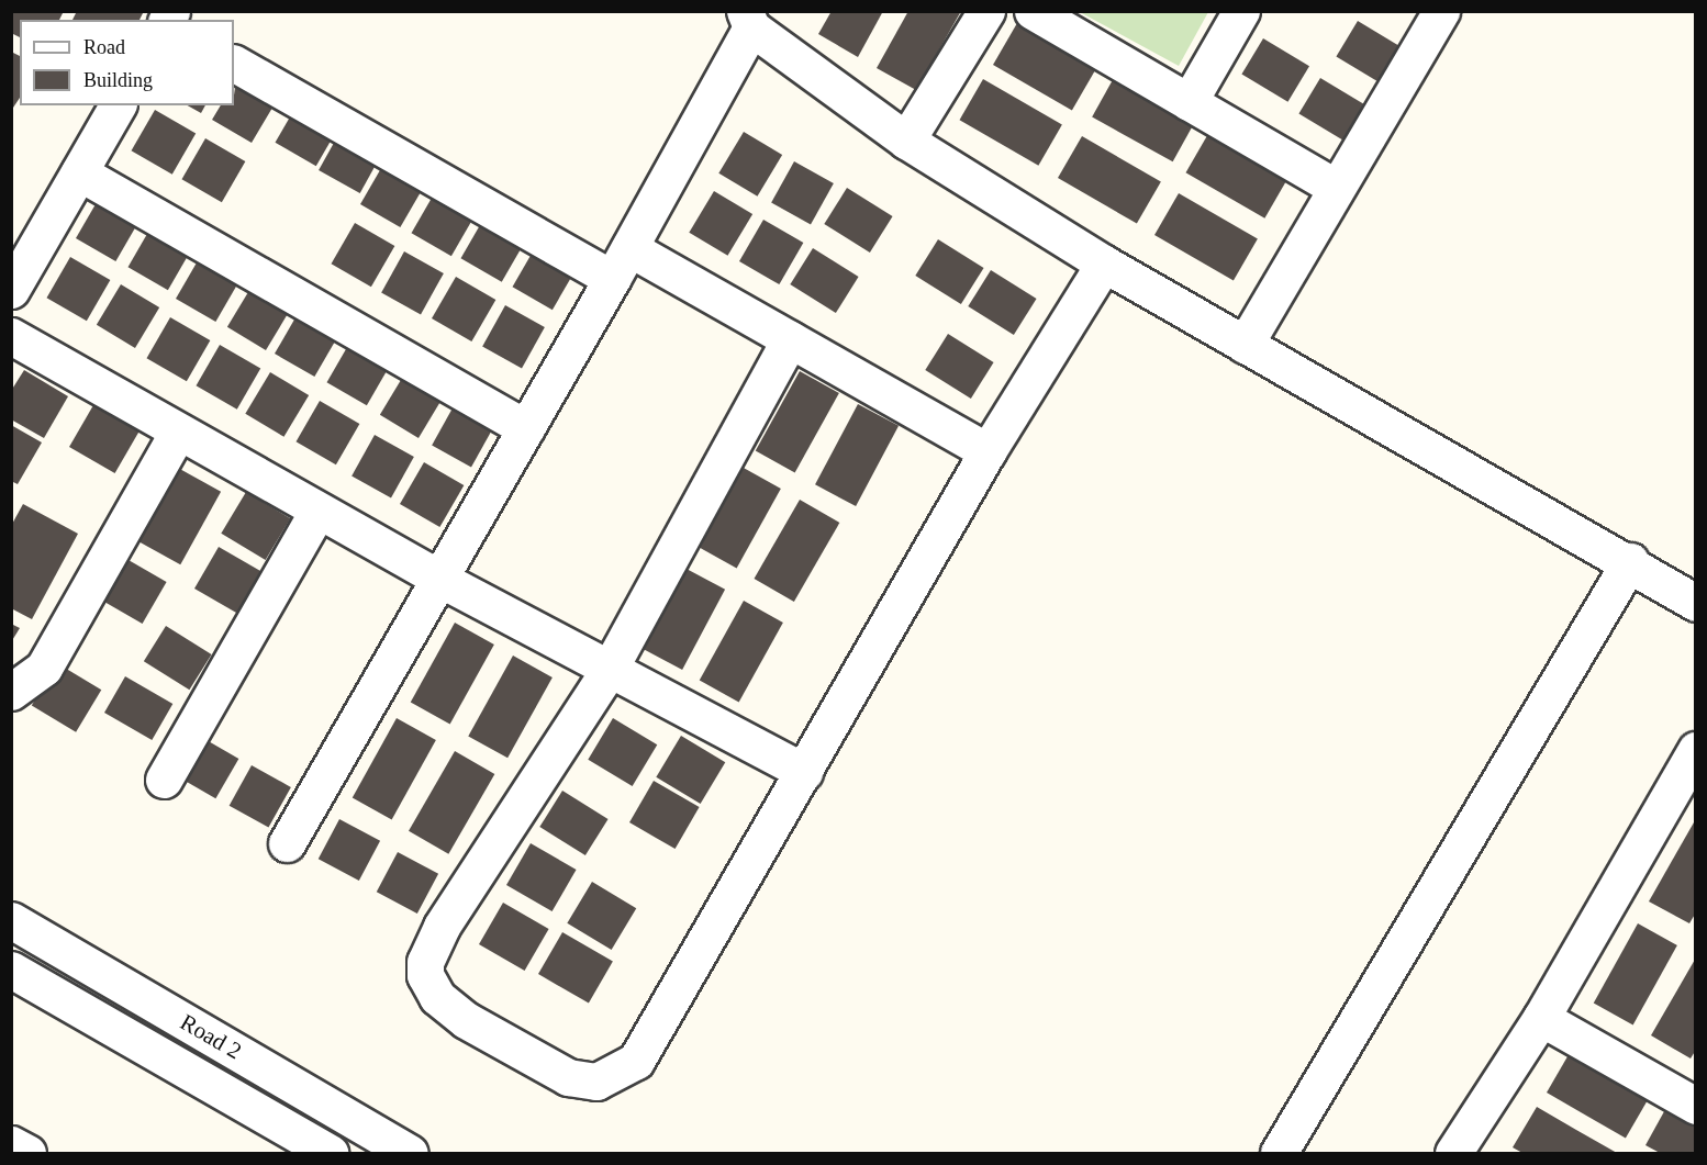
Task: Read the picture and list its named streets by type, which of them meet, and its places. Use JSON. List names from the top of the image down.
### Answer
{
  "streets": {
    "street": ["Road 2"]
  },
  "legend": ["Road", "Building"]
}
